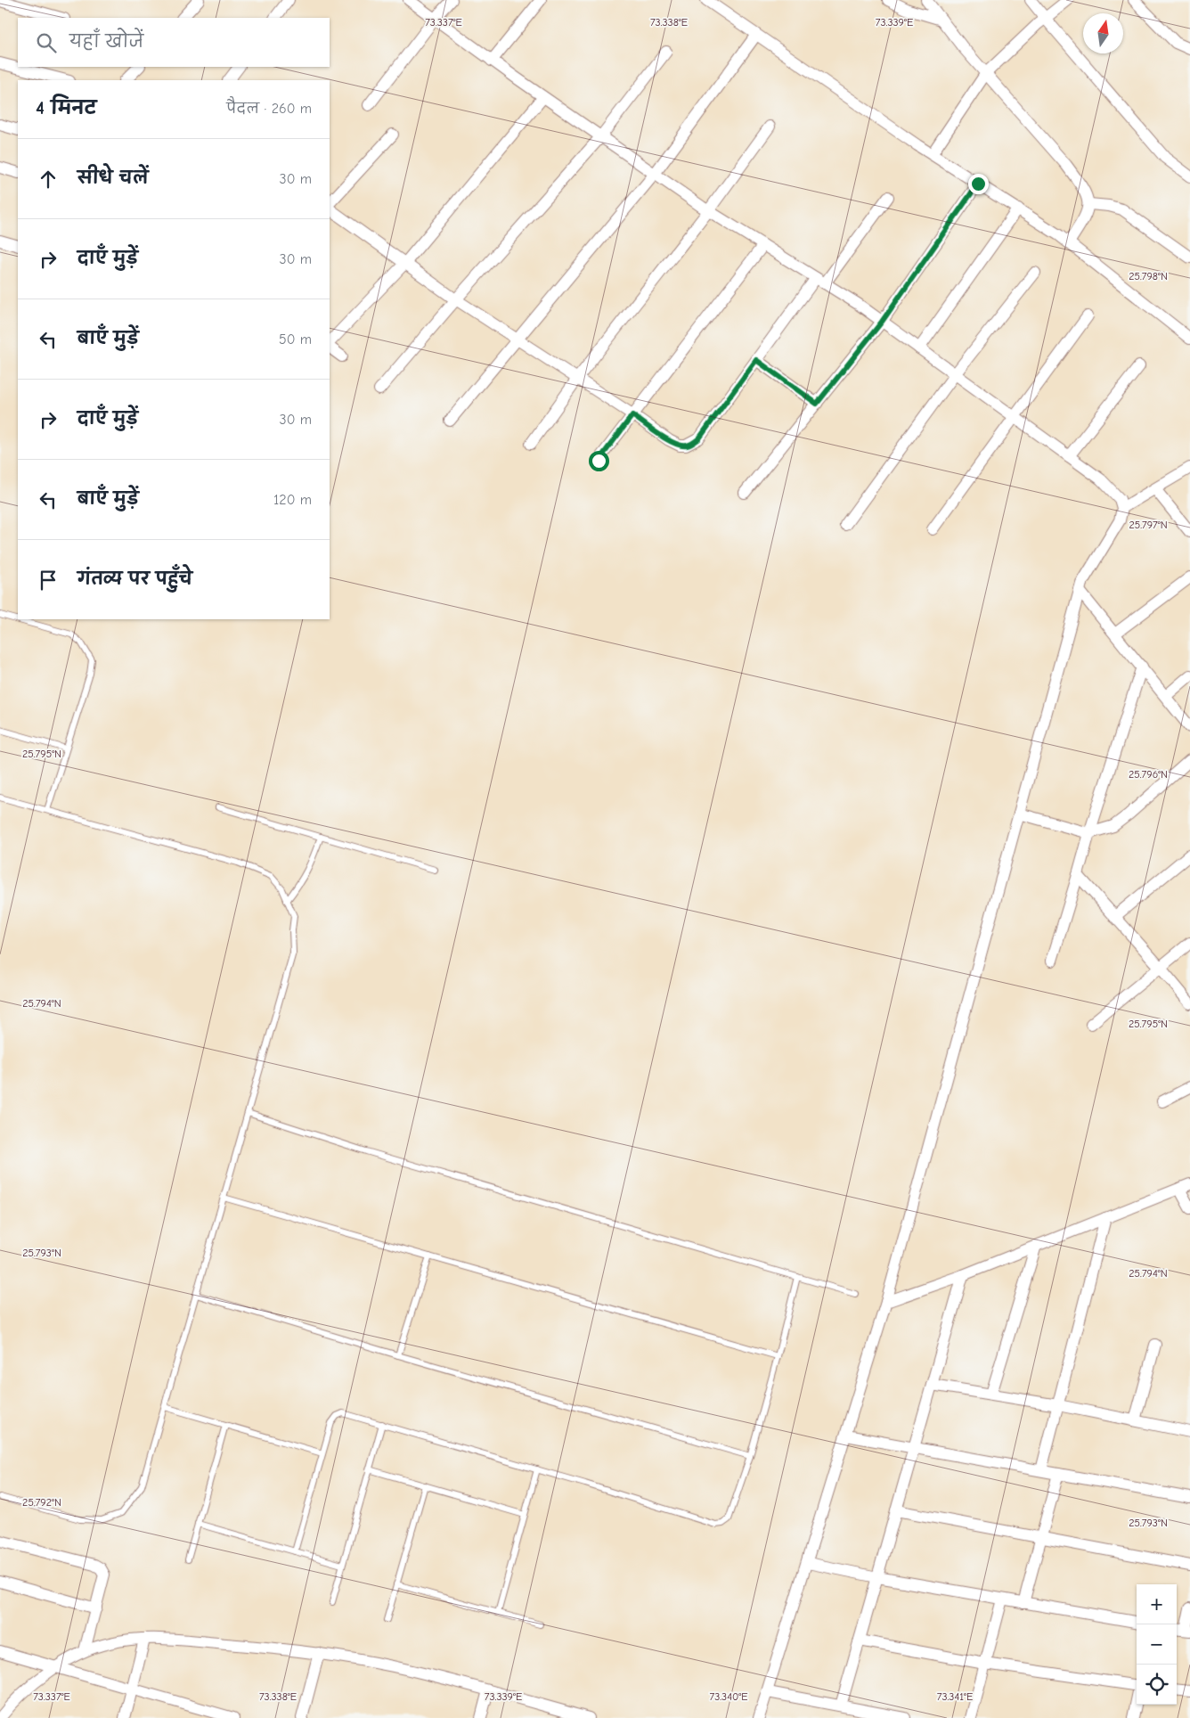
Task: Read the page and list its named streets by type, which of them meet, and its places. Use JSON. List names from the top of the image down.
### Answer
{
  "north": "top",
  "page": {
    "search": "यहाँ खोजें",
    "heading": ["4 मिनट", "पैदल · 260 m"],
    "list": [
      ["सीधे चलें", "30 m"],
      ["दाएँ मुड़ें", "30 m"],
      ["बाएँ मुड़ें", "50 m"],
      ["दाएँ मुड़ें", "30 m"],
      ["बाएँ मुड़ें", "120 m"],
      "गंतव्य पर पहुँचे"
    ],
    "map_buttons": ["+", "−"]
  },
  "coordinates": [
    "73.337°E",
    "73.338°E",
    "73.339°E",
    "25.798°N",
    "25.797°N",
    "25.795°N",
    "25.796°N",
    "25.794°N",
    "25.793°N",
    "25.792°N",
    "73.340°E",
    "73.341°E"
  ]
}
